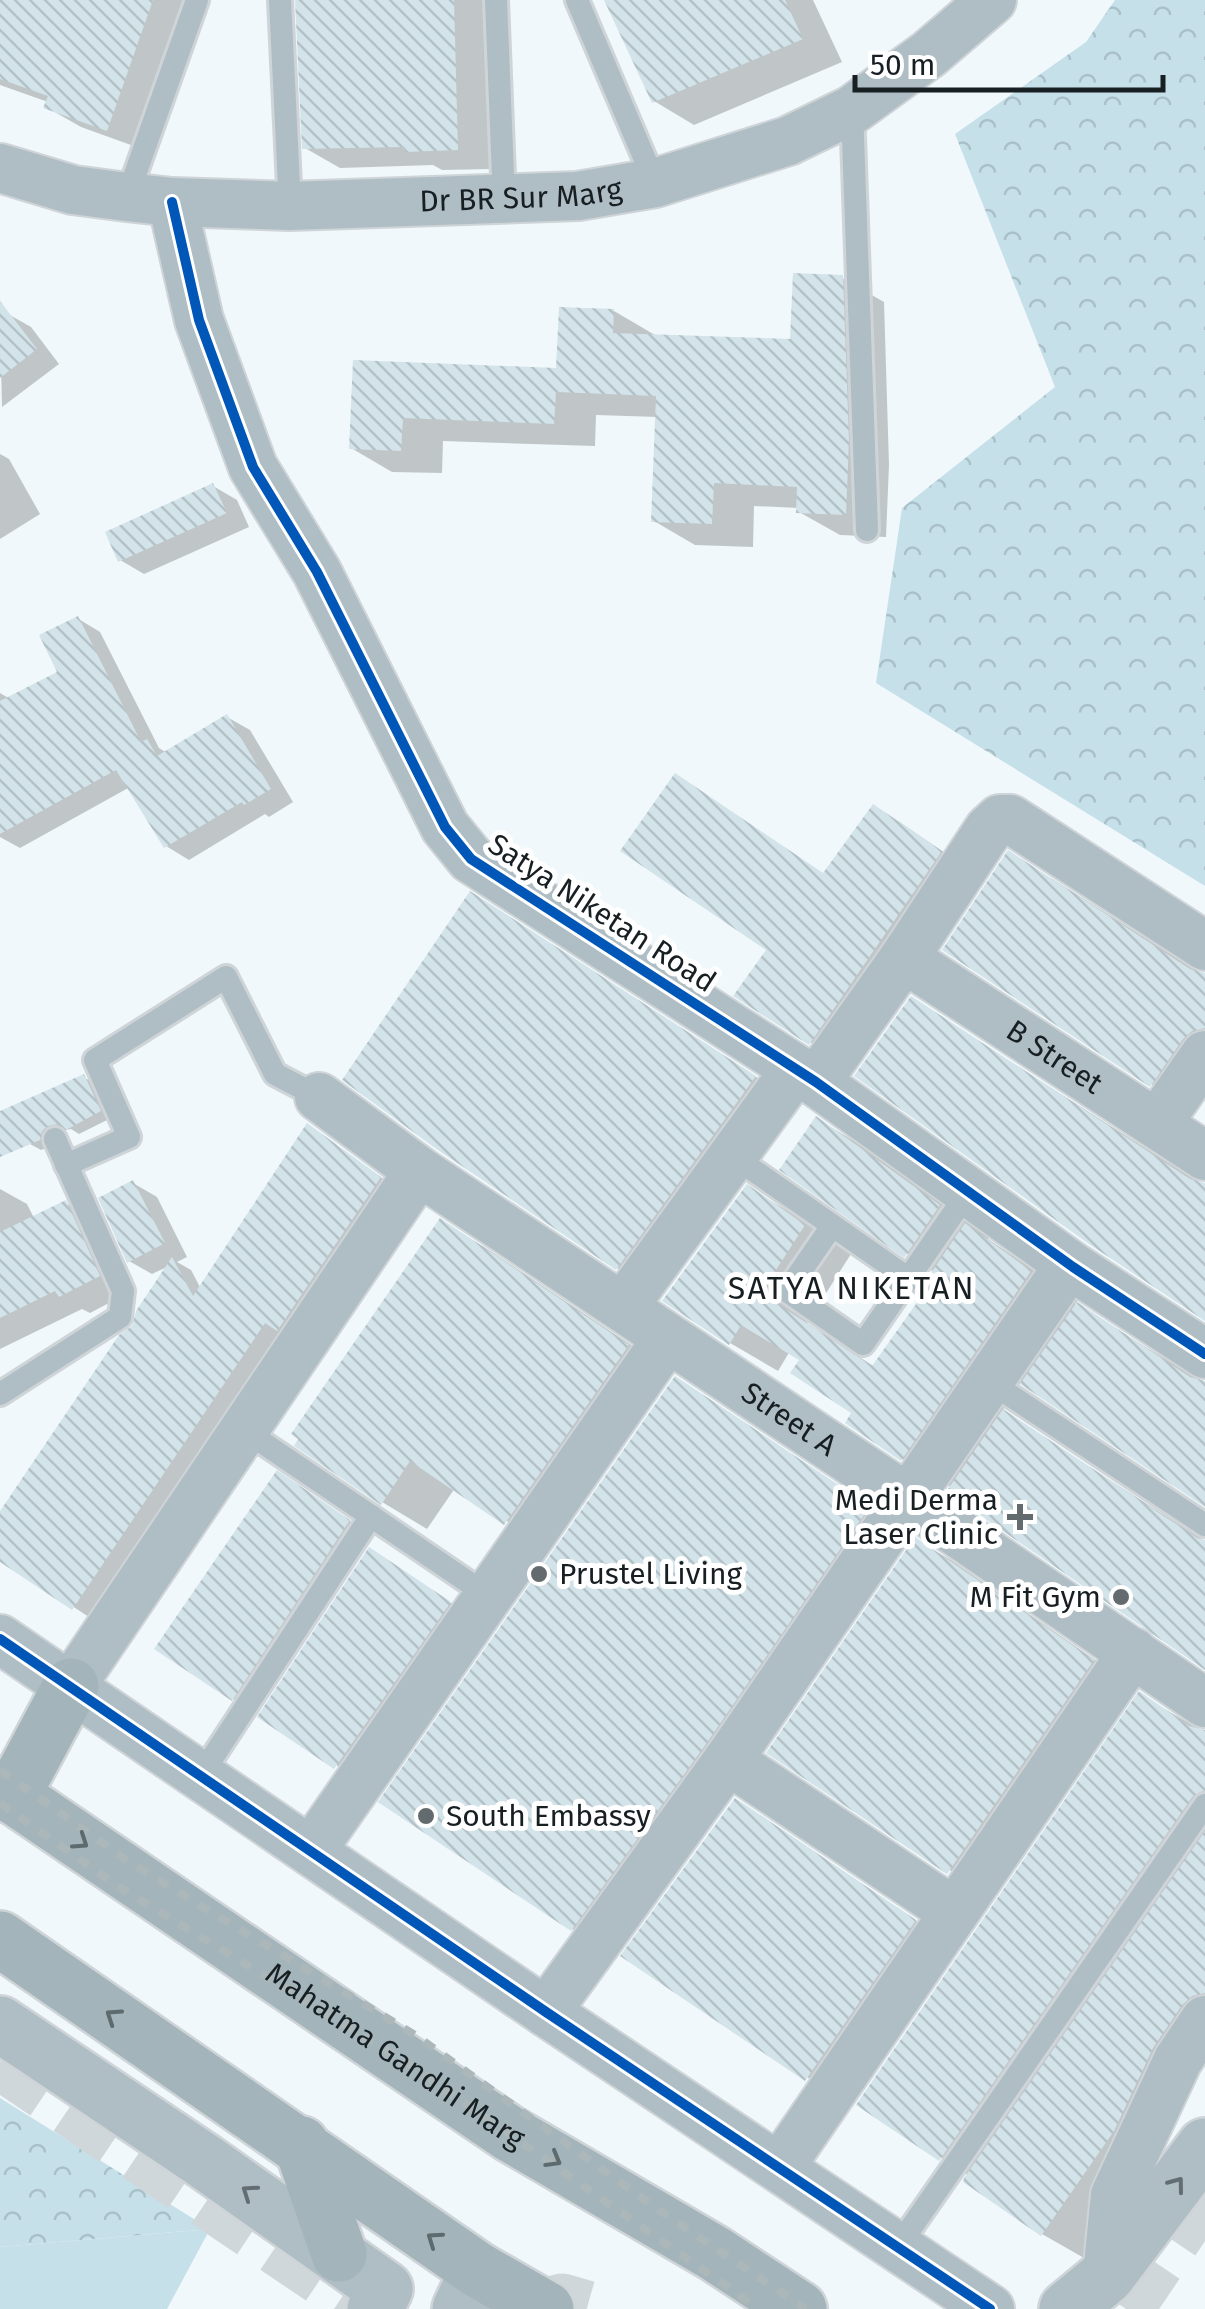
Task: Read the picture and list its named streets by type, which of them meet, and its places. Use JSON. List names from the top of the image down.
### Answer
{
  "streets": {
    "main road": ["Mahatma Gandhi Marg"],
    "street": [
      "Dr BR Sur Marg",
      "Satya Niketan Road",
      "B Street",
      "Street A"
    ]
  },
  "crossings": [
    ["Dr BR Sur Marg", "Satya Niketan Road"]
  ],
  "districts": ["SATYA NIKETAN"],
  "places": {
    "health": ["Medi Derma Laser Clinic"],
    "other": ["Prustel Living", "M Fit Gym", "South Embassy"]
  },
  "scale_bar": "50 m"
}
